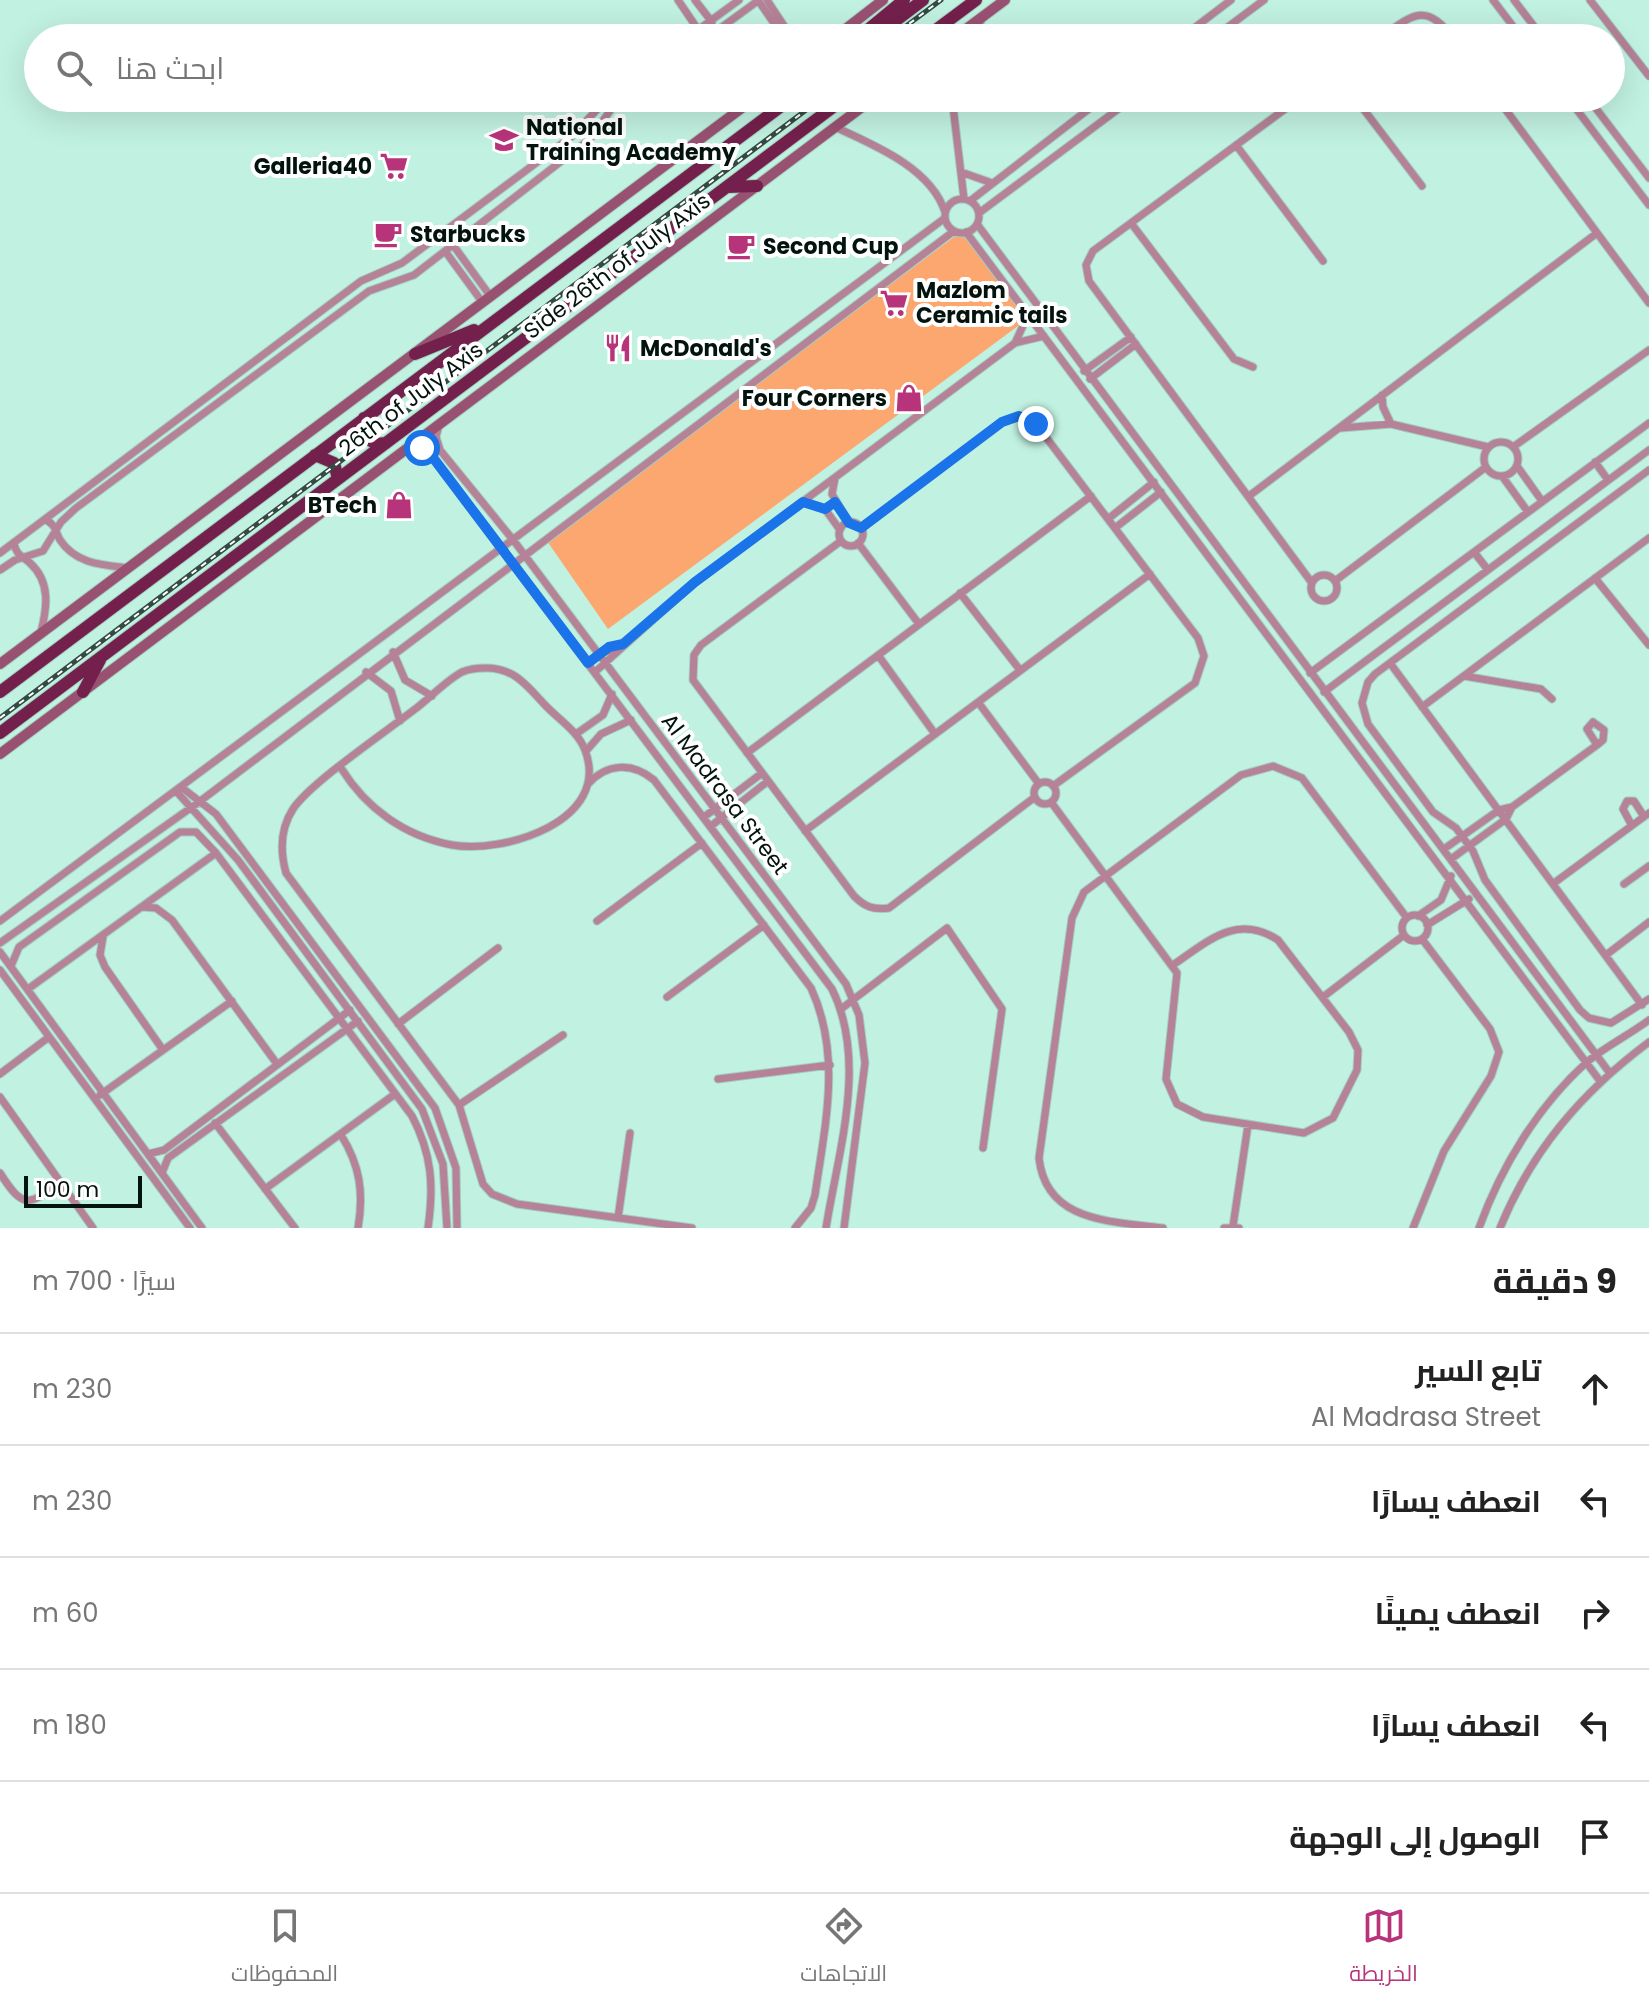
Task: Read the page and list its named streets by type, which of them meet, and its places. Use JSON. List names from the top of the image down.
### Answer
{
  "streets": {
    "highway": ["26th of July Axis"],
    "main road": ["Side 26th of July Axis"],
    "street": ["Al Madrasa Street"]
  },
  "crossings": [
    ["Side 26th of July Axis", "Al Madrasa Street"]
  ],
  "places": {
    "school or university": ["National Training Academy"],
    "supermarket": ["Galleria40", "Mazlom Ceramic tails"],
    "cafe": ["Starbucks", "Second Cup"],
    "restaurant": ["McDonald's"],
    "shop": ["Four Corners", "BTech"]
  },
  "scale_bar": "100 m",
  "page": {
    "search": "ابحث هنا",
    "scale": "100 m",
    "heading": ["9 دقيقة", "سيرًا · 700 m"],
    "list": [
      ["تابع السير", "Al Madrasa Street", "230 m"],
      ["انعطف يسارًا", "230 m"],
      ["انعطف يمينًا", "60 m"],
      ["انعطف يسارًا", "180 m"],
      "الوصول إلى الوجهة"
    ],
    "nav": ["الخريطة", "الاتجاهات", "المحفوظات"]
  }
}
